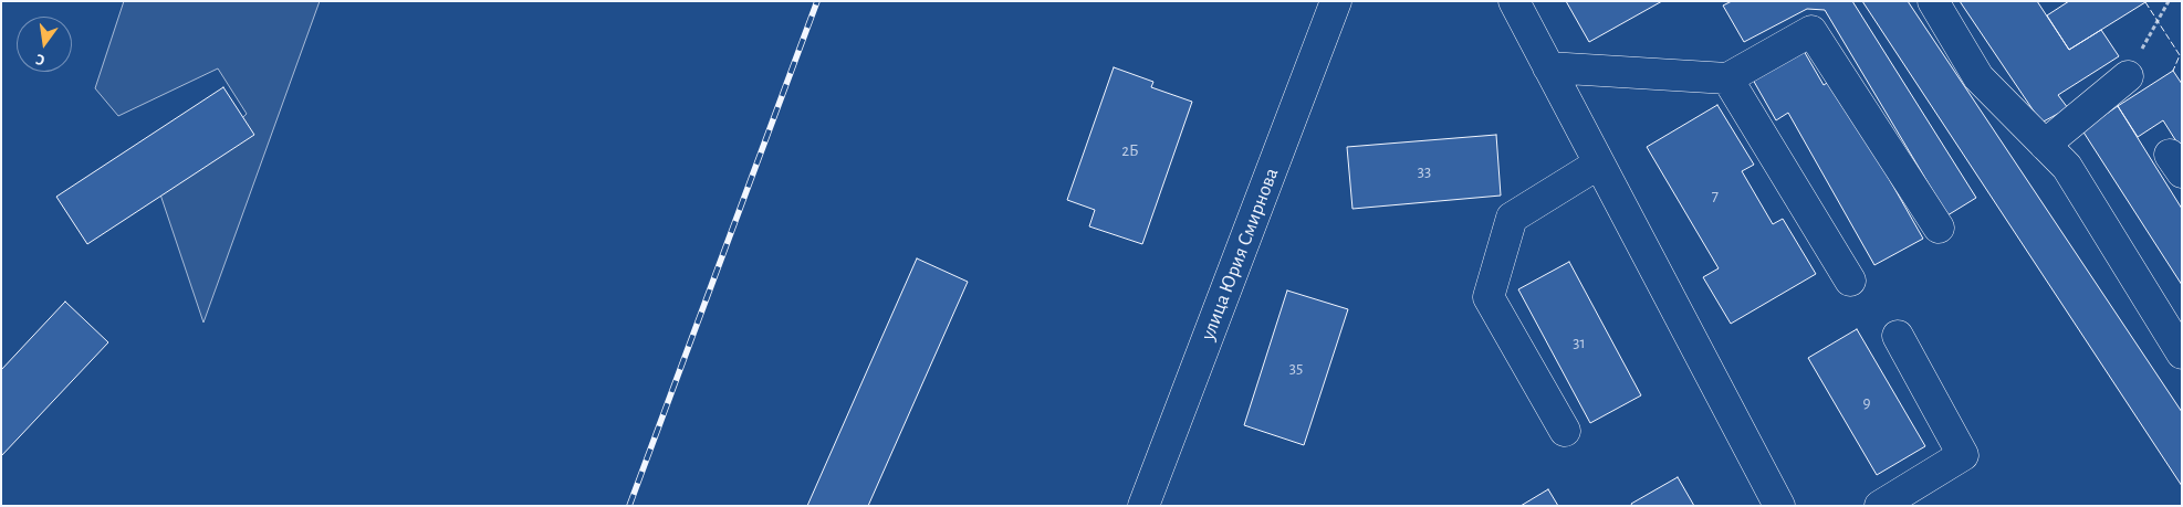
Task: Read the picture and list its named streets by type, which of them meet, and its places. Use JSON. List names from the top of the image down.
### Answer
{
  "streets": {
    "main road": ["улица Юрия Смирнова"]
  },
  "house_numbers": [
    "2Б",
    "33",
    "7",
    "31",
    "35",
    "9"
  ],
  "north": "bottom"
}
